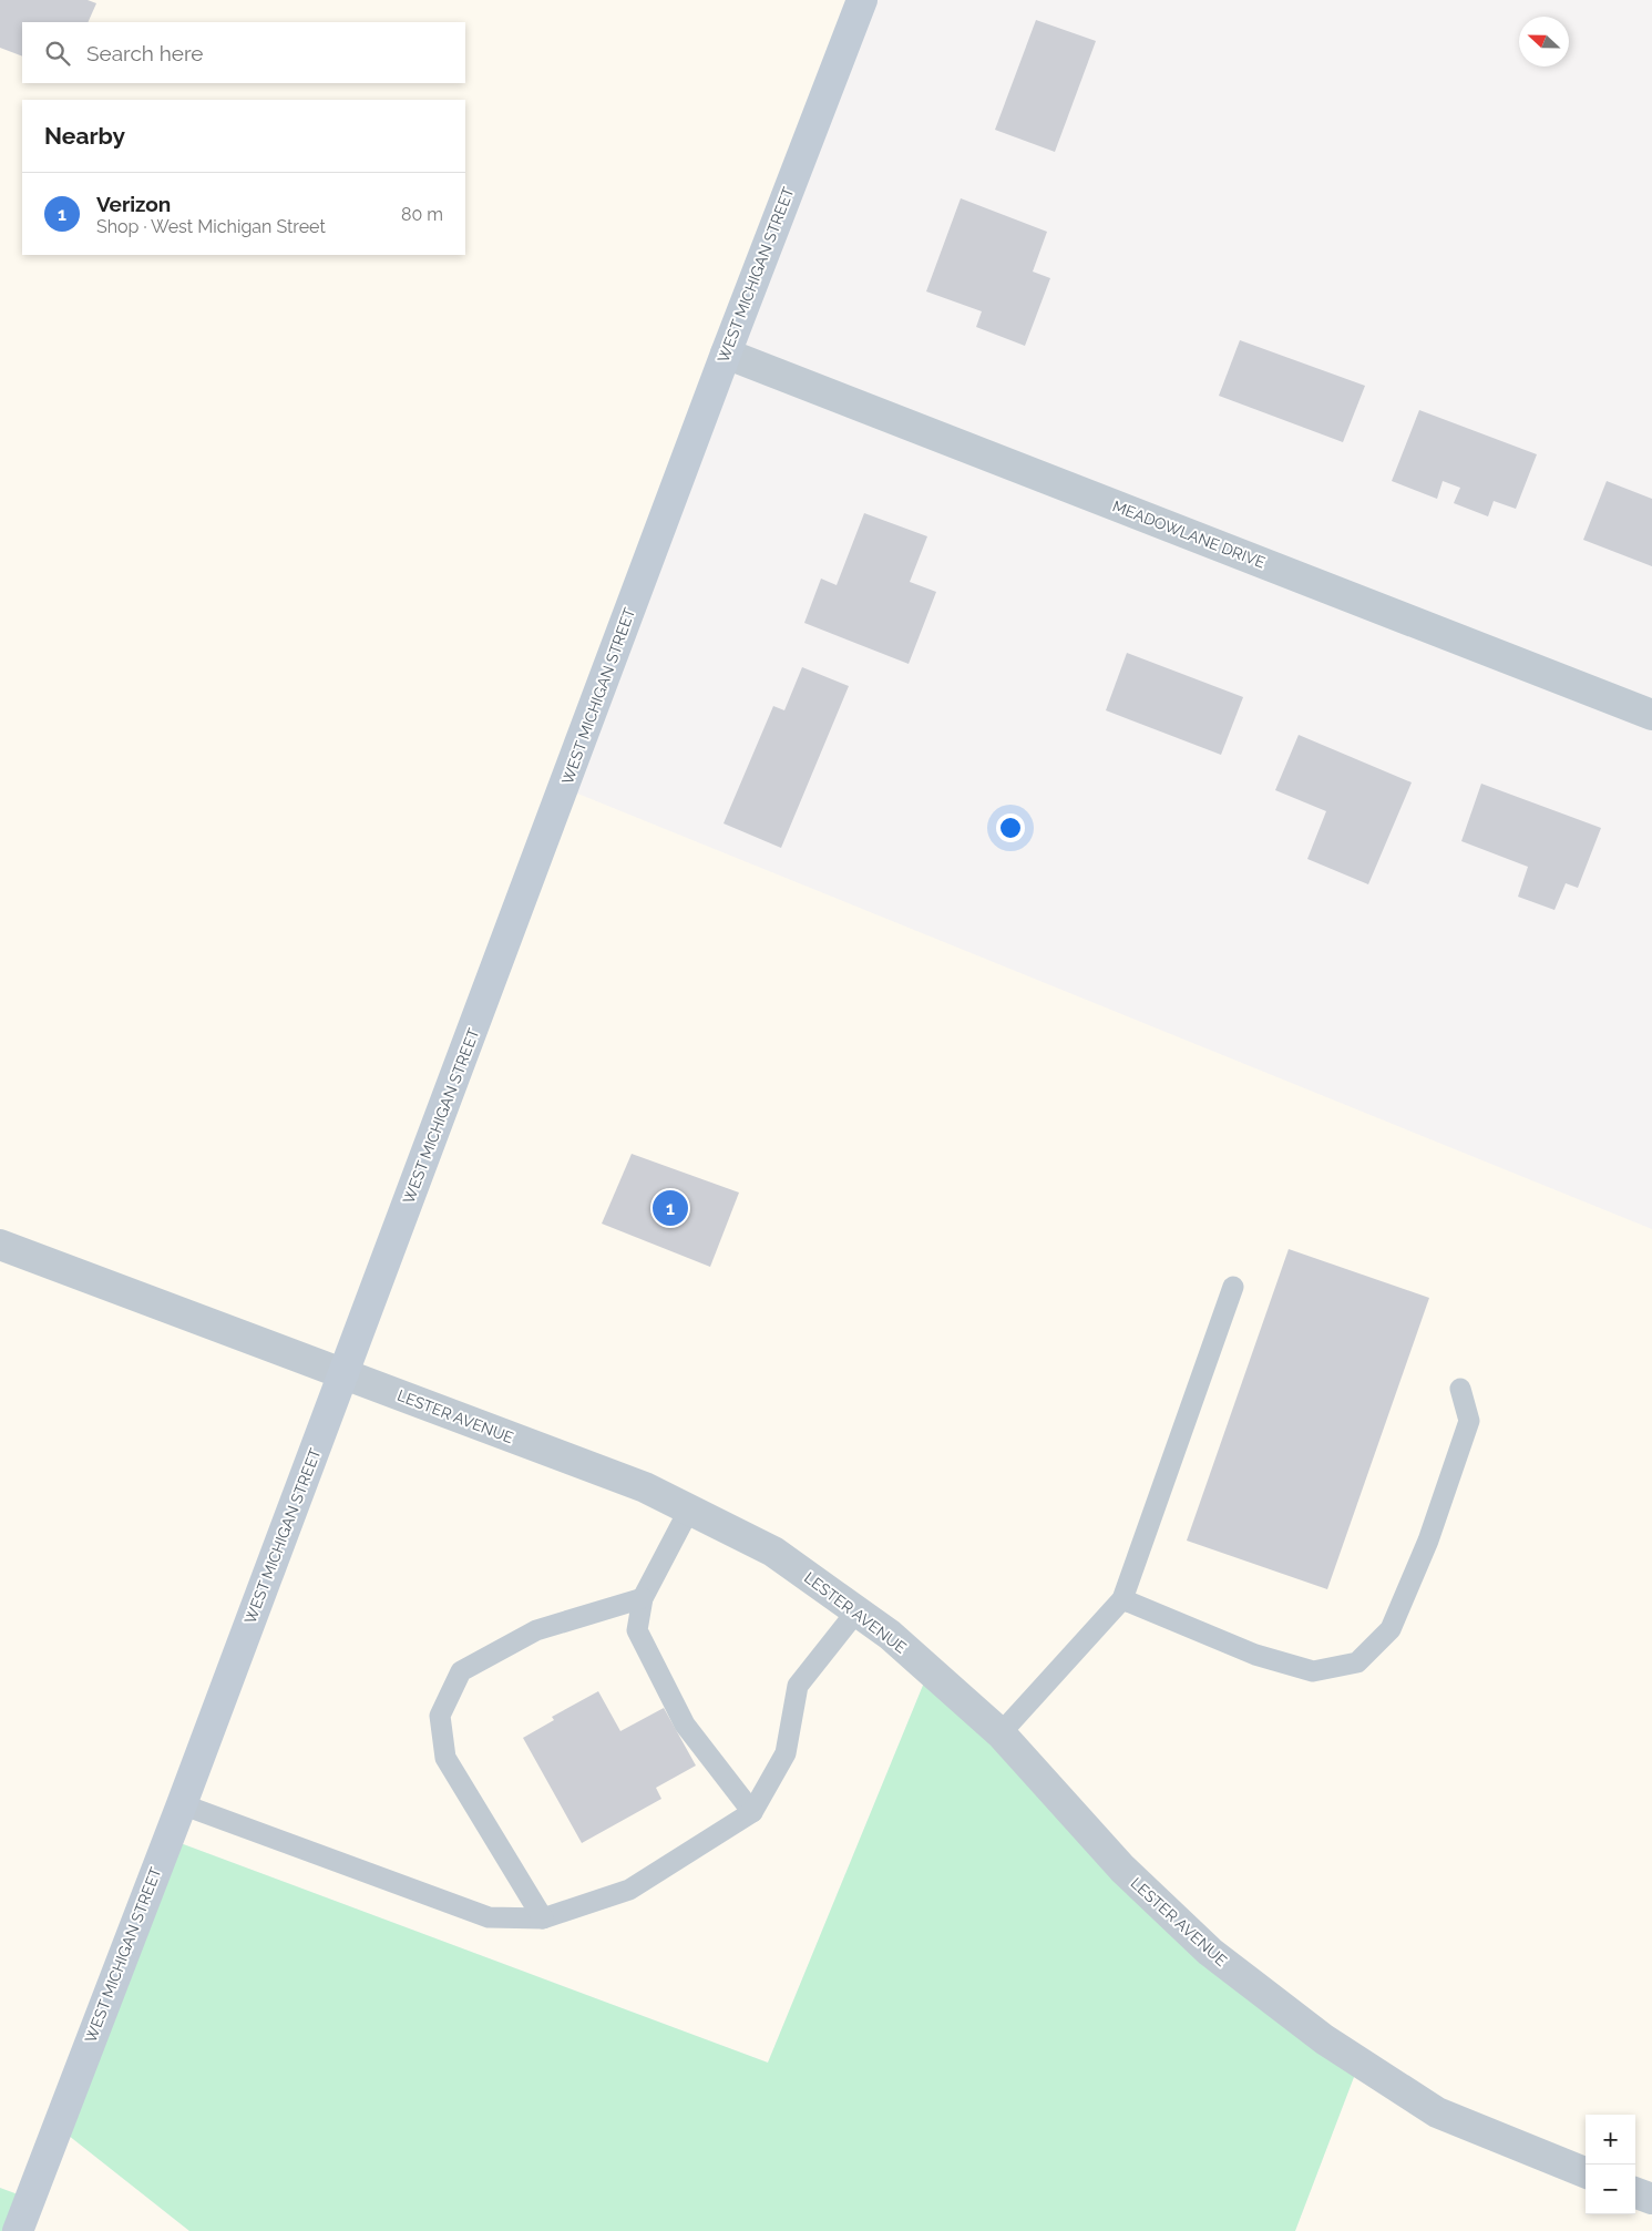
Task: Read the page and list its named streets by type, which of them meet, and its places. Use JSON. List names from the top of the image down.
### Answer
{
  "streets": {
    "main road": ["WEST MICHIGAN STREET"],
    "street": ["MEADOWLANE DRIVE", "LESTER AVENUE"]
  },
  "crossings": [
    ["WEST MICHIGAN STREET", "MEADOWLANE DRIVE"],
    ["WEST MICHIGAN STREET", "LESTER AVENUE"]
  ],
  "north": "left",
  "page": {
    "search": "Search here",
    "heading": "Nearby",
    "list": [
      {
        "mark": "1",
        "name": "Verizon",
        "note": "Shop · West Michigan Street",
        "value": "80 m"
      }
    ],
    "pins": "1",
    "map_buttons": ["+", "−"]
  }
}
